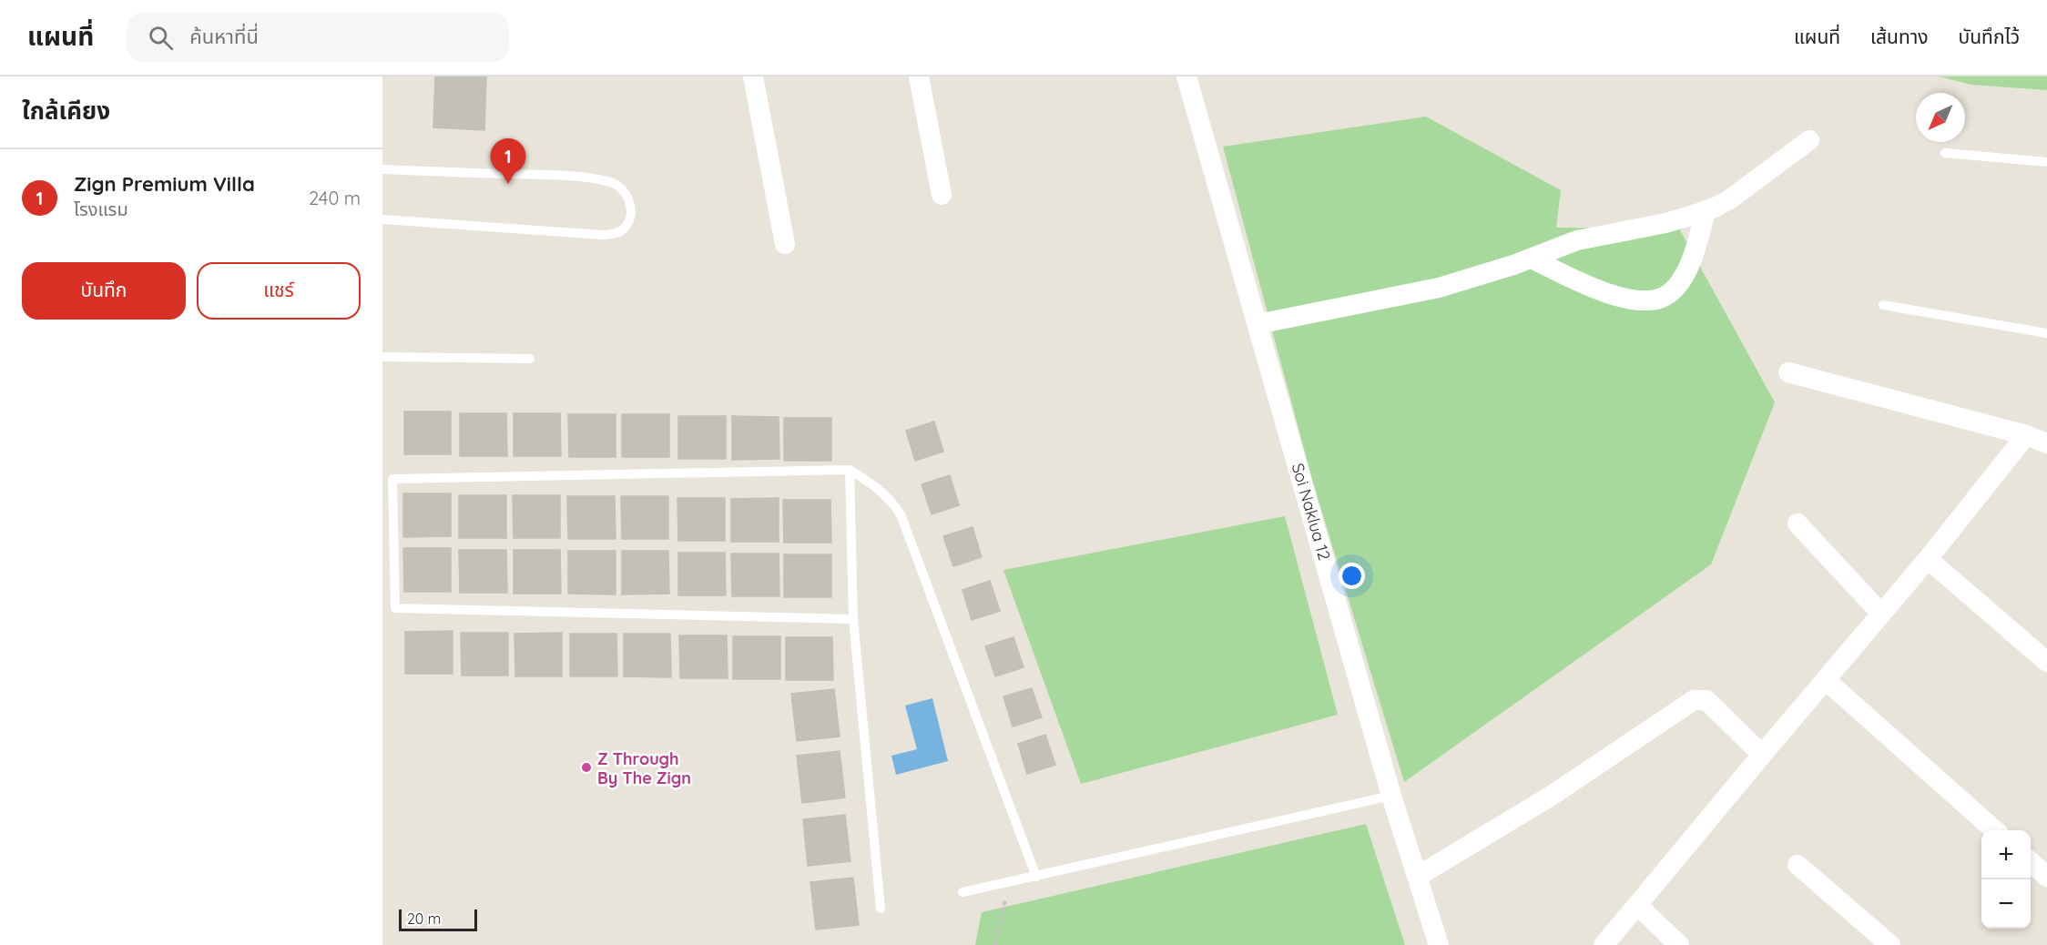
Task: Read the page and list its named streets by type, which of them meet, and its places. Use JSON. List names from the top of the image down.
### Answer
{
  "streets": {
    "street": ["Soi Naklua 12"]
  },
  "places": ["Z Through By The Zign"],
  "scale_bar": "20 m",
  "north": "bottom left",
  "page": {
    "header": "แผนที่",
    "search": "ค้นหาที่นี่",
    "nav": ["แผนที่", "เส้นทาง", "บันทึกไว้"],
    "heading": "ใกล้เคียง",
    "pins": "1",
    "list": [
      {
        "mark": "1",
        "name": "Zign Premium Villa",
        "note": "โรงแรม",
        "value": "240 m"
      }
    ],
    "buttons": ["บันทึก", "แชร์"],
    "map_buttons": ["+", "−"],
    "scale": "20 m"
  }
}
